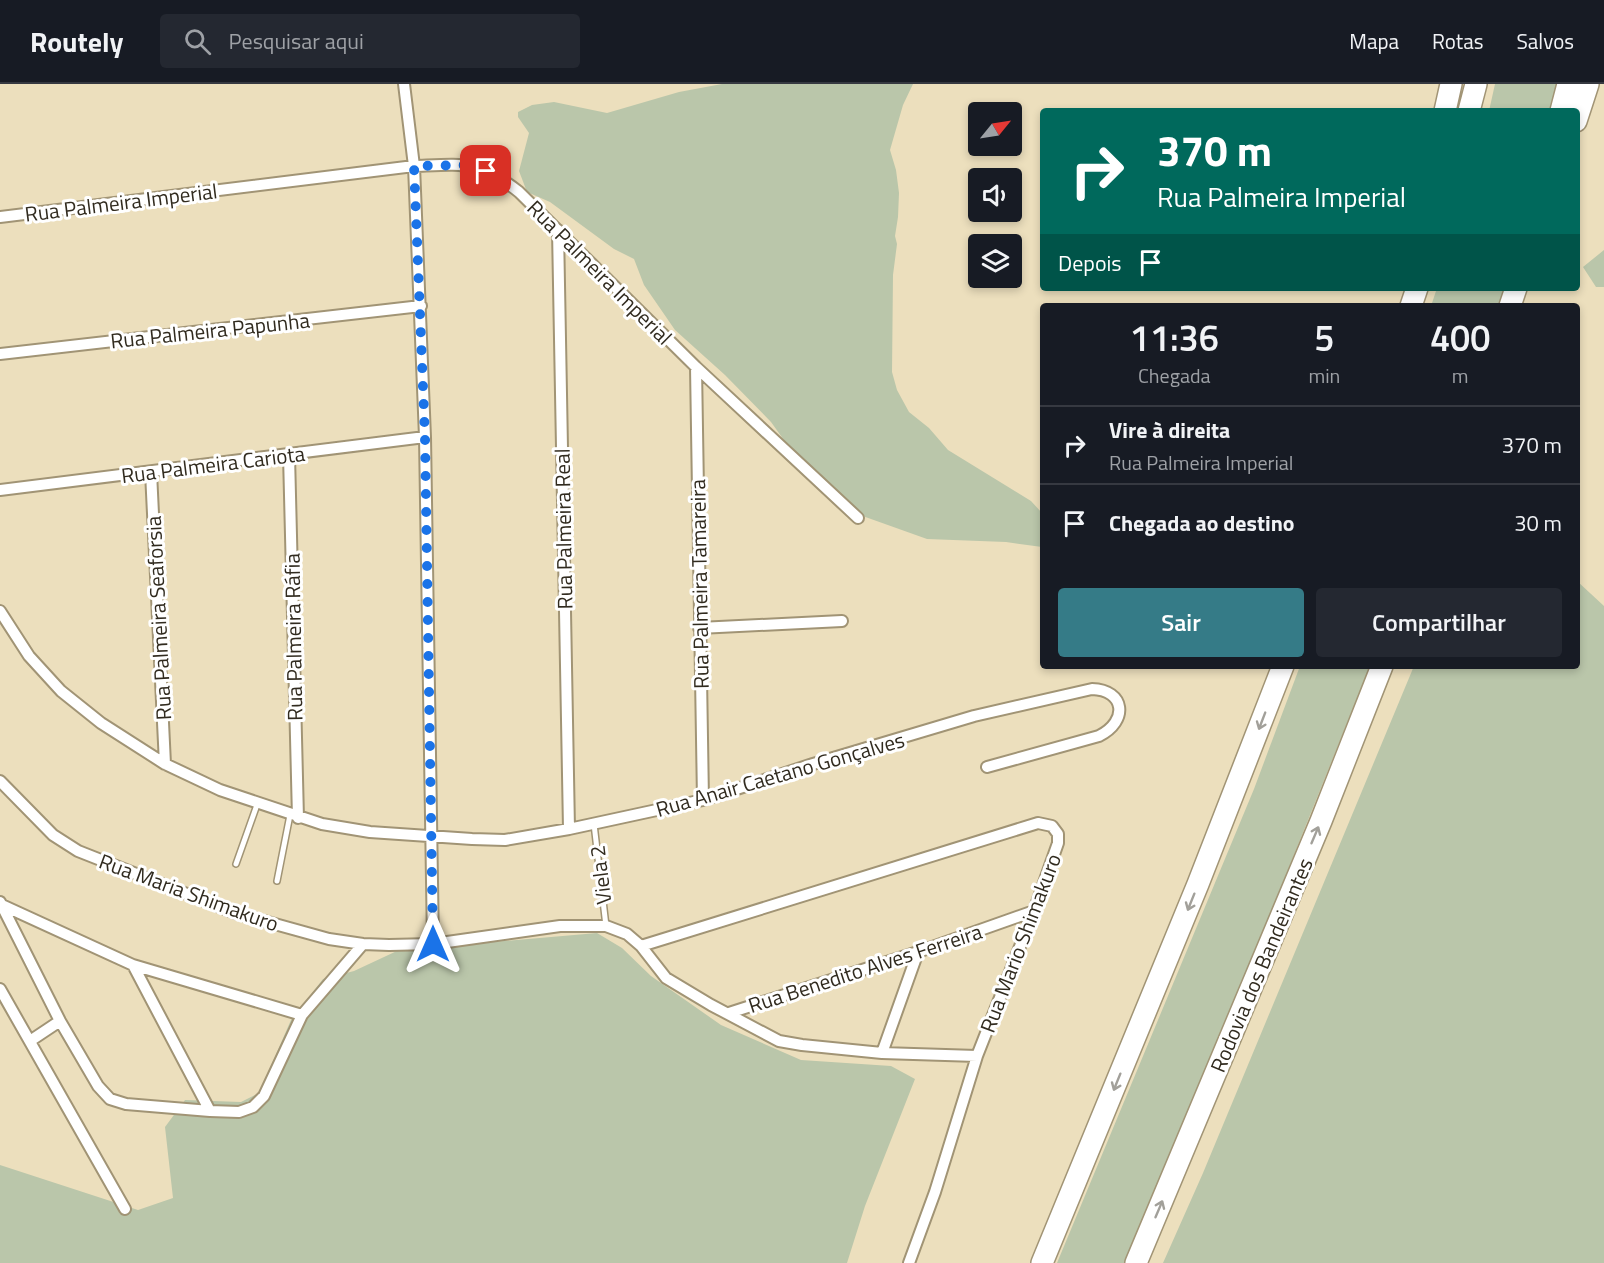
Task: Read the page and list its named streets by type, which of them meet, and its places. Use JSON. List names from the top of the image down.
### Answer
{
  "streets": {
    "highway": ["Rodovia dos Bandeirantes"],
    "street": [
      "Rua Palmeira Imperial",
      "Rua Palmeira Papunha",
      "Rua Palmeira Cariota",
      "Rua Palmeira Real",
      "Rua Palmeira Tamareira",
      "Rua Palmeira Seaforsia",
      "Rua Palmeira Ráfia",
      "Rua Anair Caetano Gonçalves",
      "Rua Maria Shimakuro",
      "Rua Mario Shimakuro",
      "Rua Benedito Alves Ferreira"
    ],
    "lane": ["Viela 2"]
  },
  "crossings": [
    ["Rua Palmeira Imperial", "Rua Palmeira Real"],
    ["Rua Palmeira Imperial", "Rua Palmeira Tamareira"],
    ["Rua Palmeira Cariota", "Rua Palmeira Seaforsia"],
    ["Rua Palmeira Cariota", "Rua Palmeira Ráfia"],
    ["Rua Palmeira Real", "Rua Anair Caetano Gonçalves"],
    ["Rua Palmeira Tamareira", "Rua Anair Caetano Gonçalves"],
    ["Rua Palmeira Seaforsia", "Rua Anair Caetano Gonçalves"],
    ["Rua Palmeira Ráfia", "Rua Anair Caetano Gonçalves"],
    ["Rua Anair Caetano Gonçalves", "Viela 2"],
    ["Viela 2", "Rua Maria Shimakuro"],
    ["Rua Maria Shimakuro", "Rua Mario Shimakuro"],
    ["Rua Maria Shimakuro", "Rua Benedito Alves Ferreira"],
    ["Rua Mario Shimakuro", "Rua Benedito Alves Ferreira"]
  ],
  "north": "top right",
  "page": {
    "header": "Routely",
    "search": "Pesquisar aqui",
    "nav": ["Mapa", "Rotas", "Salvos"],
    "turn": ["370 m", "Rua Palmeira Imperial"],
    "then": "Depois",
    "eta": [
      "11:36",
      "Chegada",
      "5",
      "min",
      "400",
      "m"
    ],
    "list": [
      {
        "name": "Vire à direita",
        "note": "Rua Palmeira Imperial",
        "value": "370 m"
      },
      {
        "name": "Chegada ao destino",
        "value": "30 m"
      }
    ],
    "buttons": ["Sair", "Compartilhar"]
  }
}
